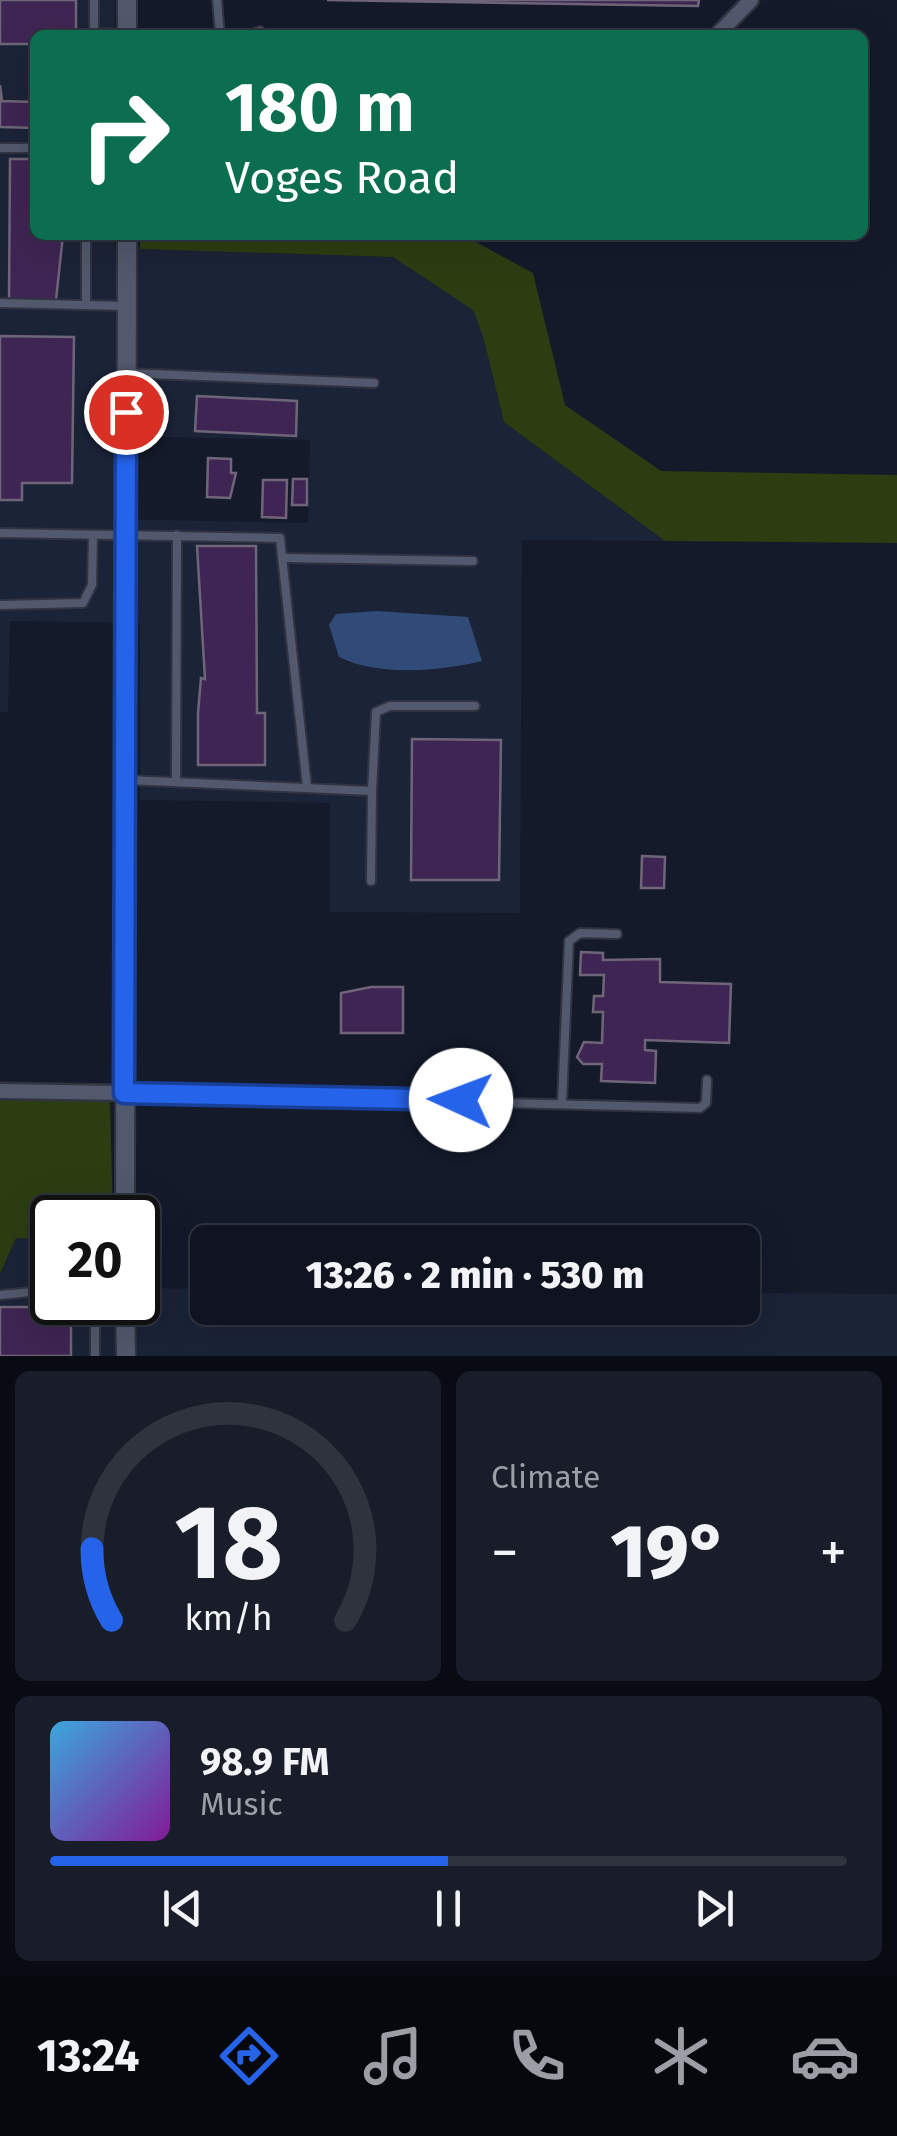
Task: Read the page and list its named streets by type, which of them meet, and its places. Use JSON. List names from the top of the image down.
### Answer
{
  "page": {
    "turn": ["180 m", "Voges Road"],
    "limit": "20",
    "trip": "13:26 · 2 min · 530 m",
    "tile": "Climate",
    "heat": ["−", "19°", "+"],
    "song": ["98.9 FM", "Music"],
    "tabs": "13:24",
    "gauge": ["18", "km/h"]
  }
}
